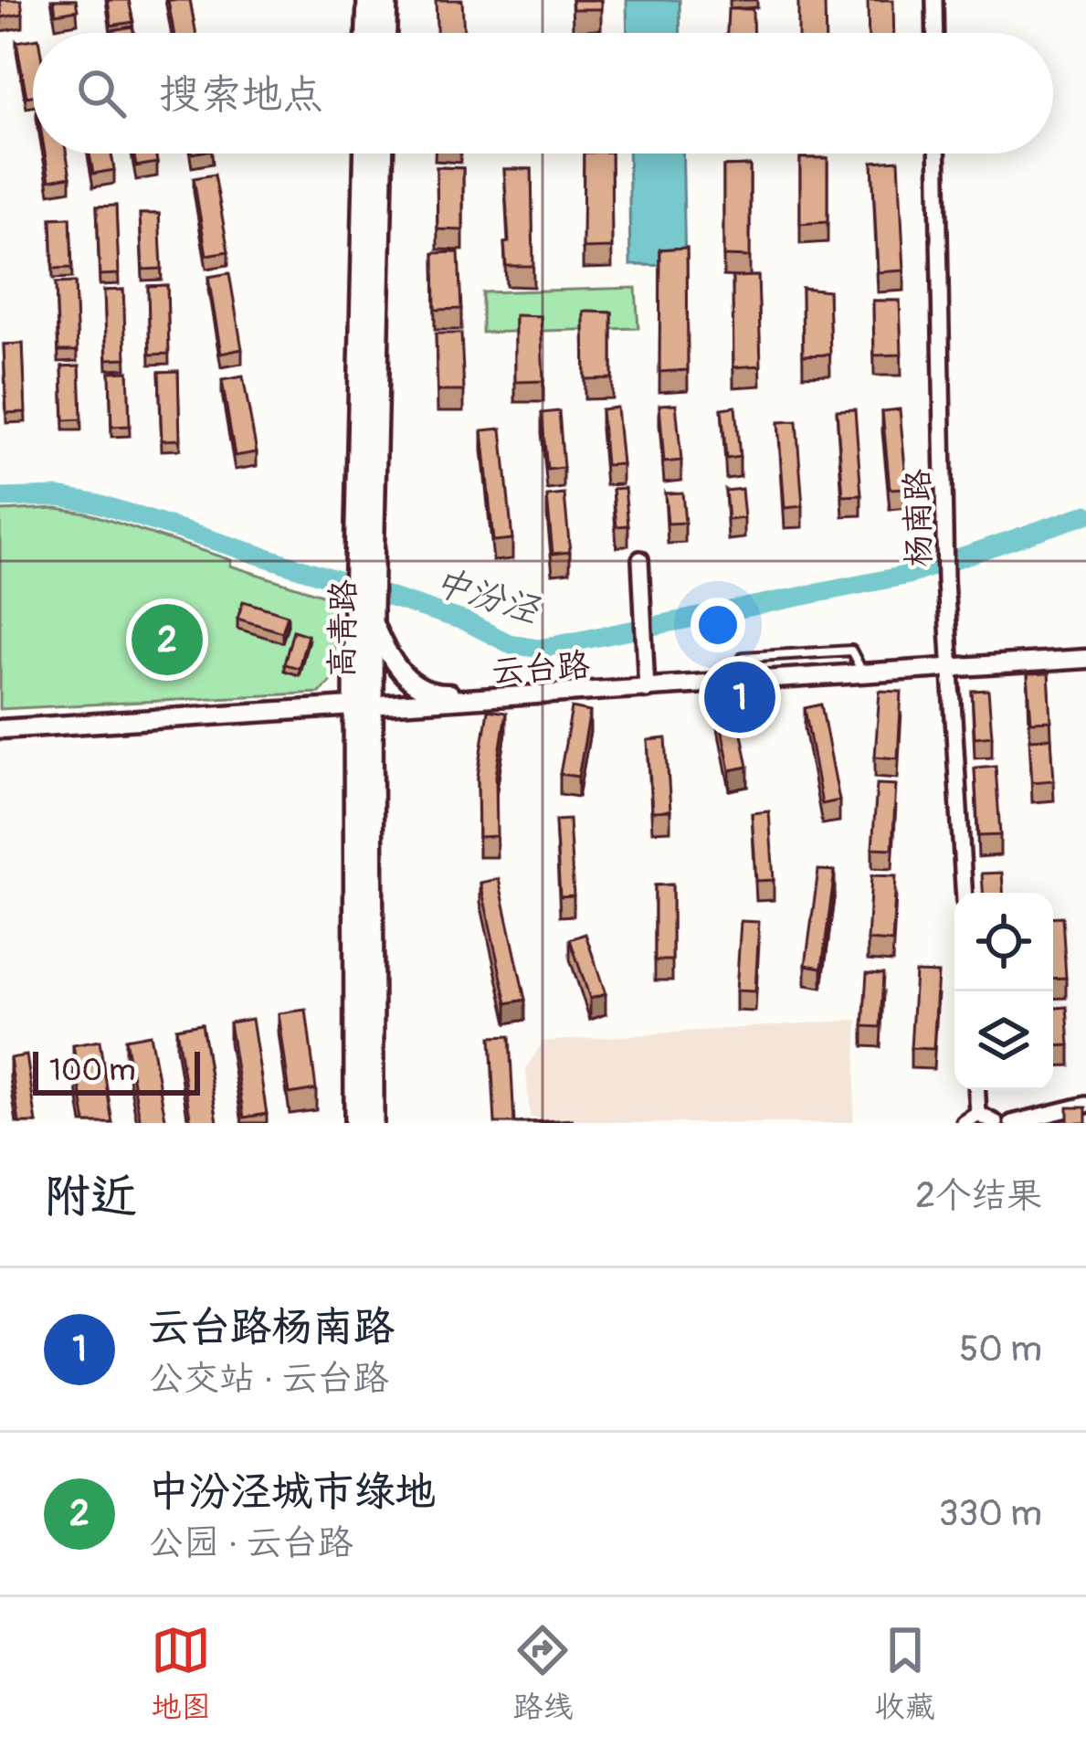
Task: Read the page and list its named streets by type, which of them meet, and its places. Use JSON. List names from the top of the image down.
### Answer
{
  "streets": {
    "main road": ["高青路"],
    "street": ["杨南路", "云台路"]
  },
  "crossings": [
    ["杨南路", "云台路"],
    ["高青路", "云台路"]
  ],
  "water": ["中汾泾"],
  "scale_bar": "100 m",
  "page": {
    "search": "搜索地点",
    "pins": ["2", "1"],
    "scale": "100 m",
    "heading": ["附近", "2个结果"],
    "list": [
      {
        "mark": "1",
        "name": "云台路杨南路",
        "note": "公交站 · 云台路",
        "value": "50 m"
      },
      {
        "mark": "2",
        "name": "中汾泾城市绿地",
        "note": "公园 · 云台路",
        "value": "330 m"
      }
    ],
    "nav": ["地图", "路线", "收藏"]
  }
}
